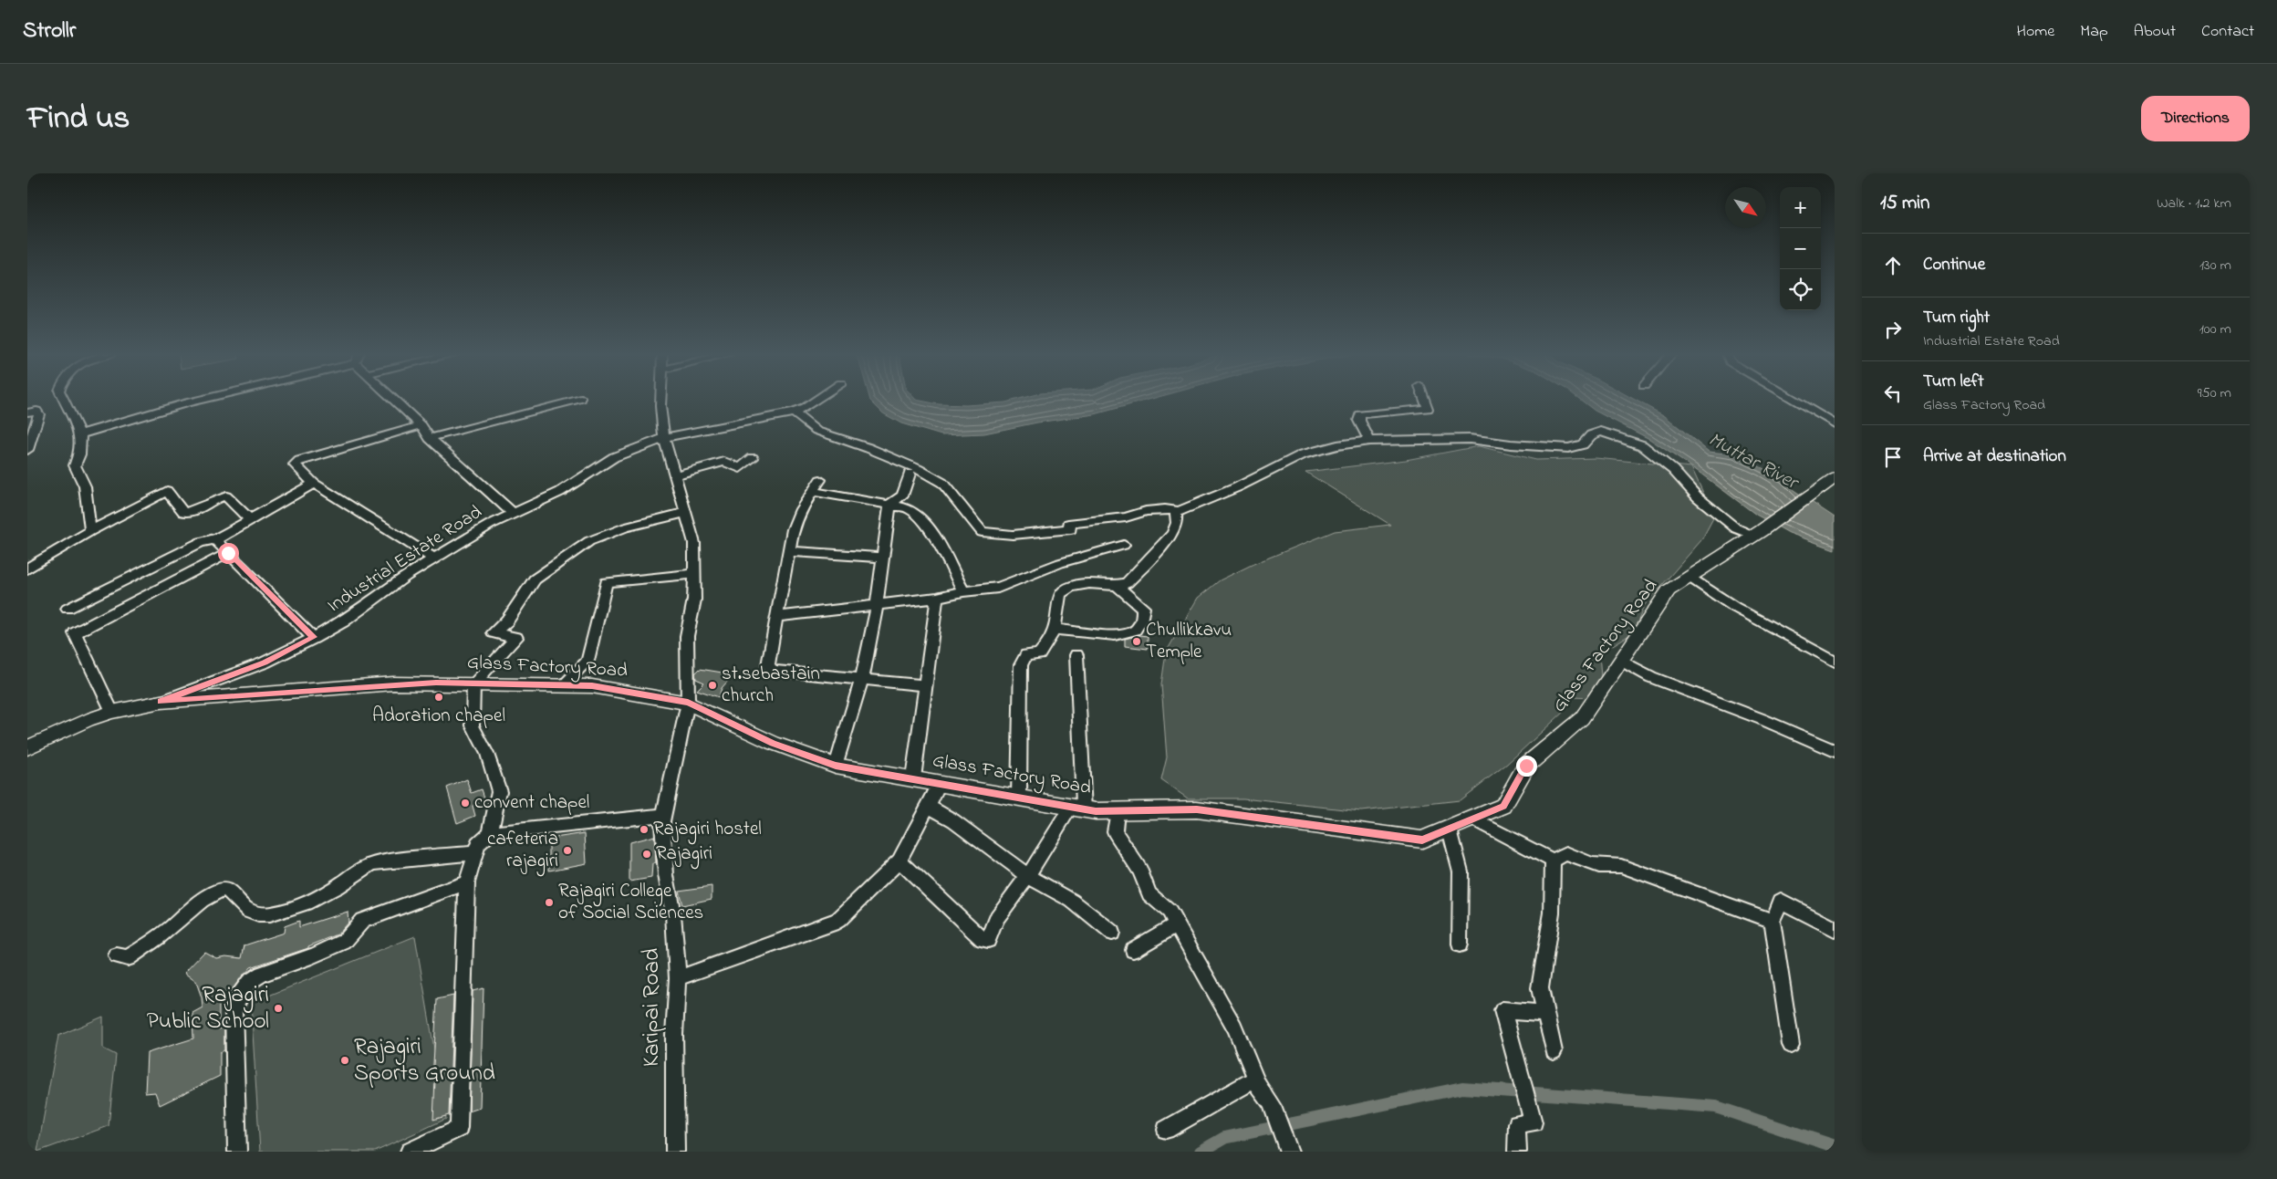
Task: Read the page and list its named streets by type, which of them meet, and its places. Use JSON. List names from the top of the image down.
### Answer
{
  "streets": {
    "main road": ["Glass Factory Road"],
    "street": ["Industrial Estate Road", "Karipai Road"]
  },
  "crossings": [
    ["Industrial Estate Road", "Glass Factory Road"],
    ["Industrial Estate Road", "Karipai Road"],
    ["Glass Factory Road", "Karipai Road"]
  ],
  "water": ["Muttar River"],
  "places": [
    "Chullikkavu Temple",
    "st.sebastain church",
    "Adoration chapel",
    "convent chapel",
    "Rajagiri hostel",
    "cafeteria rajagiri",
    "Rajagiri",
    "Rajagiri College of Social Sciences",
    "Rajagiri Public School",
    "Rajagiri Sports Ground"
  ],
  "north": "bottom right",
  "page": {
    "header": "Strollr",
    "nav": [
      "Home",
      "Map",
      "About",
      "Contact"
    ],
    "title": "Find us",
    "buttons": "Directions",
    "heading": ["15 min", "Walk · 1.2 km"],
    "map_buttons": ["+", "−"],
    "list": [
      ["Continue", "130 m"],
      ["Turn right", "Industrial Estate Road", "100 m"],
      ["Turn left", "Glass Factory Road", "950 m"],
      "Arrive at destination"
    ]
  }
}
